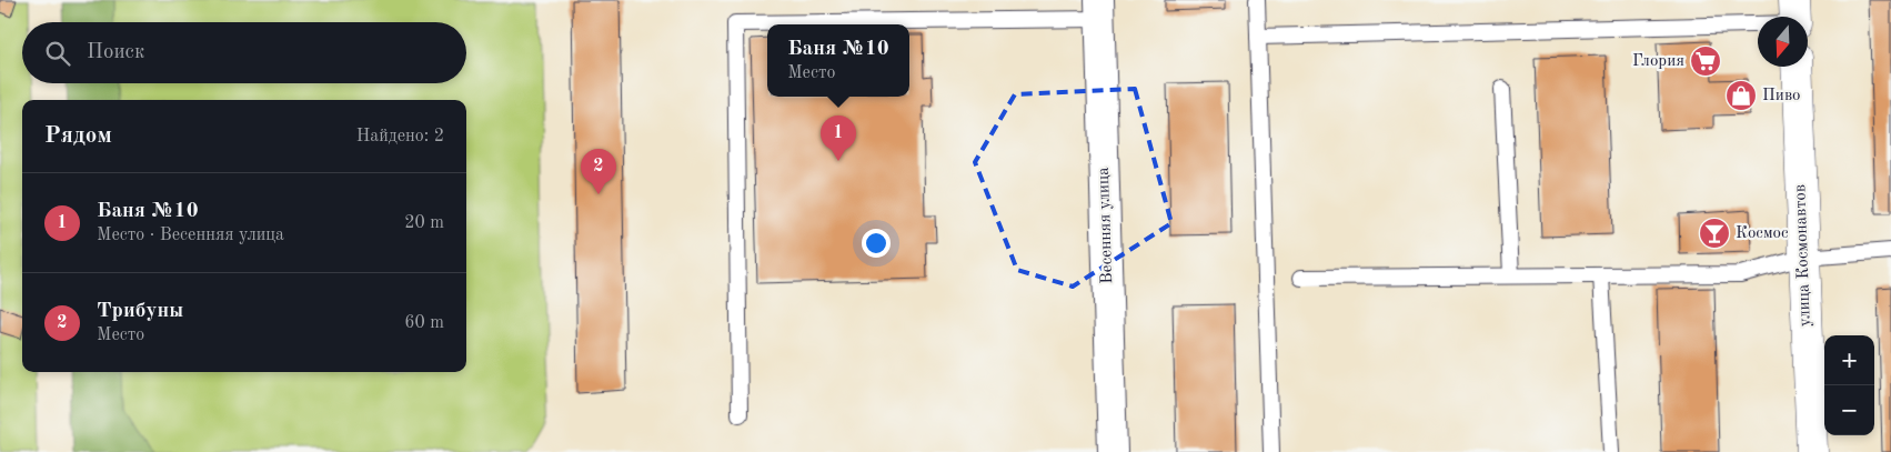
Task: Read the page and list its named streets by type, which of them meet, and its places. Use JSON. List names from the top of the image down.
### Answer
{
  "streets": {
    "street": ["Весенняя улица", "улица Космонавтов"]
  },
  "places": {
    "supermarket": ["Глория"],
    "shop": ["Пиво"],
    "bar": ["Космос"]
  },
  "north": "bottom",
  "page": {
    "search": "Поиск",
    "popup": ["Баня №10", "Место"],
    "heading": ["Рядом", "Найдено: 2"],
    "pins": ["1", "2"],
    "list": [
      {
        "mark": "1",
        "name": "Баня №10",
        "note": "Место · Весенняя улица",
        "value": "20 m"
      },
      {
        "mark": "2",
        "name": "Трибуны",
        "note": "Место",
        "value": "60 m"
      }
    ],
    "map_buttons": ["+", "−"]
  }
}
